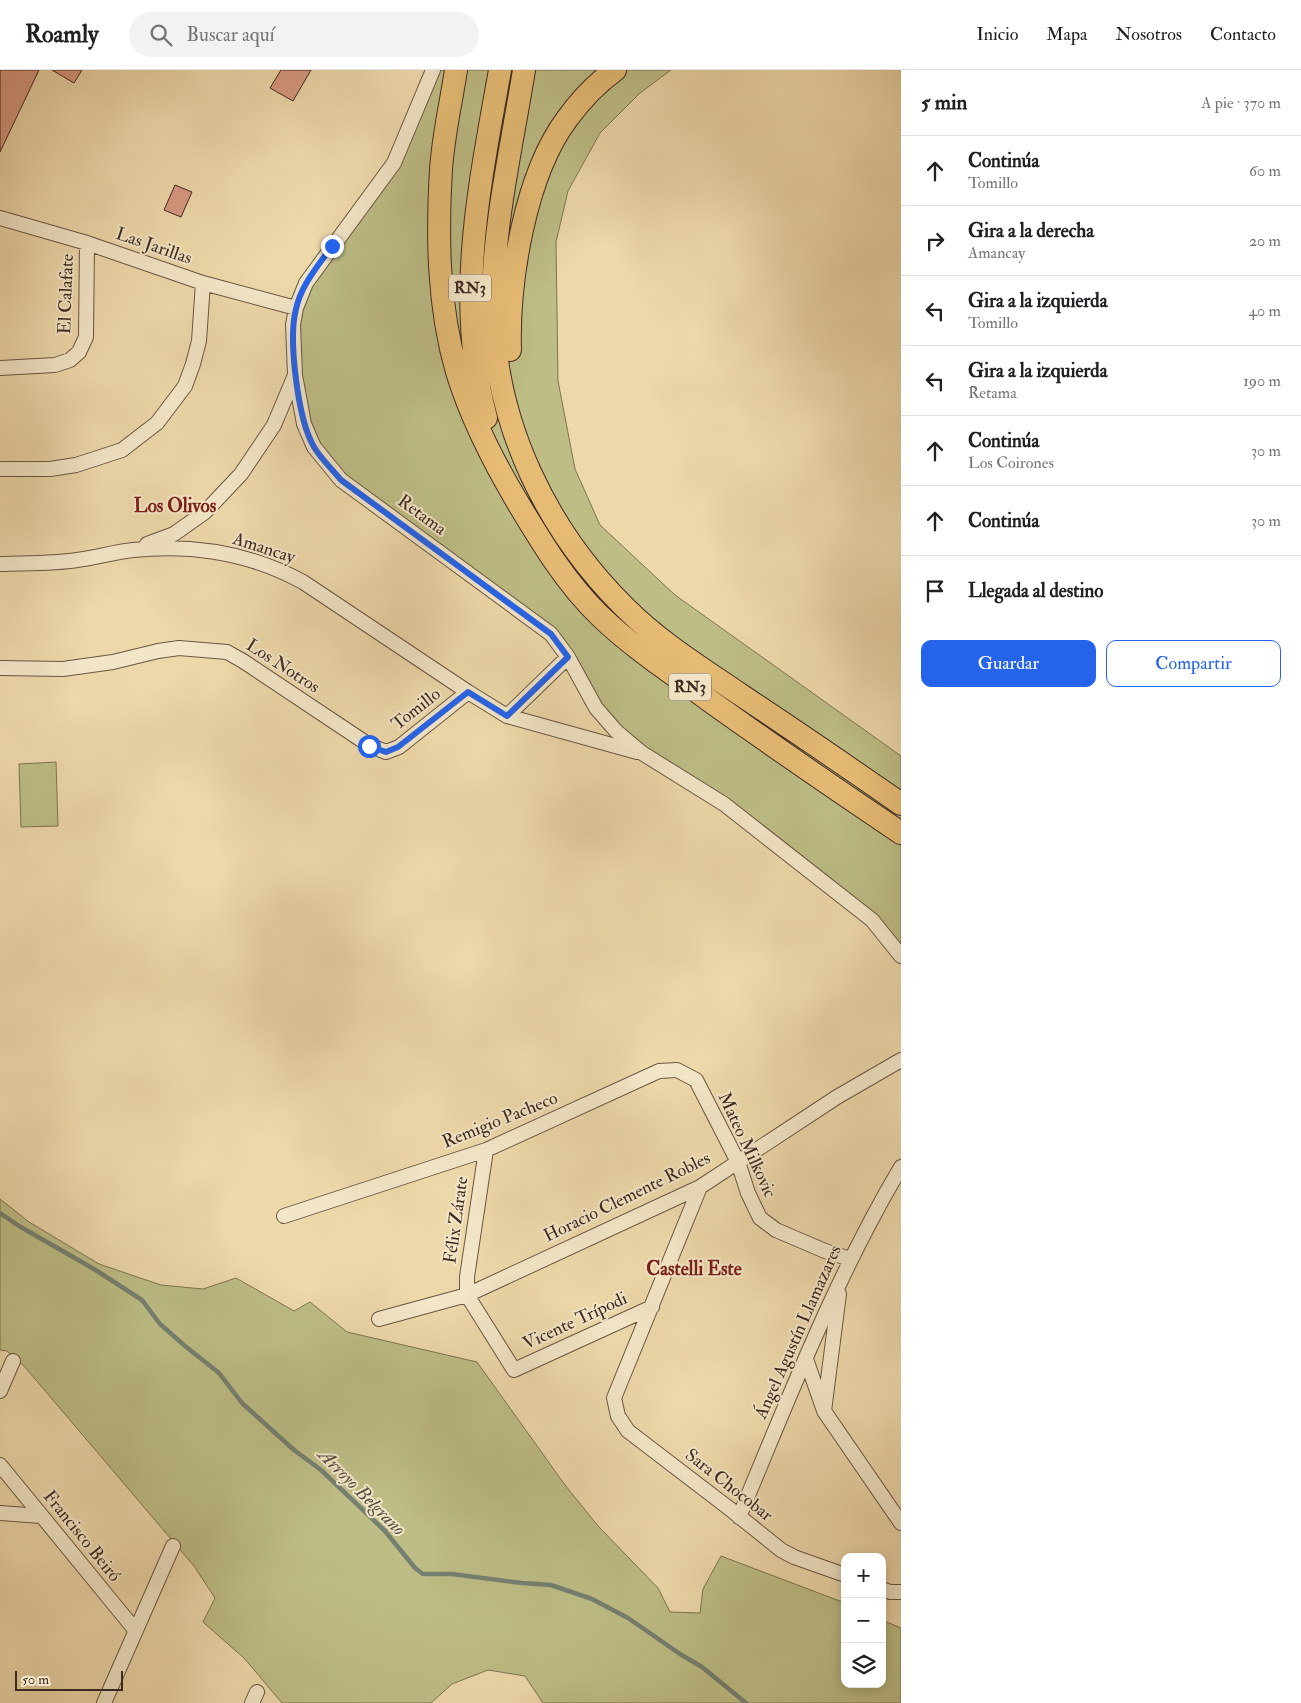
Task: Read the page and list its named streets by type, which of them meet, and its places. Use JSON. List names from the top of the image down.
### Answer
{
  "streets": {
    "highway": ["RN3"],
    "street": [
      "Las Jarillas",
      "El Calafate",
      "Retama",
      "Amancay",
      "Los Notros",
      "Tomillo",
      "Remigio Pacheco",
      "Mateo Milkovic",
      "Horacio Clemente Robles",
      "Félix Zárate",
      "Vicente Trípodi",
      "Ángel Agustín Llamazares",
      "Sara Chocobar",
      "Francisco Beiró"
    ]
  },
  "crossings": [
    ["Las Jarillas", "El Calafate"],
    ["Las Jarillas", "Retama"],
    ["Retama", "Amancay"],
    ["Amancay", "Tomillo"],
    ["Los Notros", "Tomillo"],
    ["Remigio Pacheco", "Mateo Milkovic"],
    ["Remigio Pacheco", "Félix Zárate"],
    ["Mateo Milkovic", "Horacio Clemente Robles"],
    ["Mateo Milkovic", "Ángel Agustín Llamazares"],
    ["Horacio Clemente Robles", "Félix Zárate"],
    ["Horacio Clemente Robles", "Vicente Trípodi"],
    ["Félix Zárate", "Vicente Trípodi"],
    ["Vicente Trípodi", "Sara Chocobar"],
    ["Ángel Agustín Llamazares", "Sara Chocobar"]
  ],
  "districts": ["Los Olivos", "Castelli Este"],
  "water": ["Arroyo Belgrano"],
  "scale_bar": "50 m",
  "page": {
    "header": "Roamly",
    "search": "Buscar aquí",
    "nav": [
      "Inicio",
      "Mapa",
      "Nosotros",
      "Contacto"
    ],
    "heading": ["5 min", "A pie · 370 m"],
    "list": [
      ["Continúa", "Tomillo", "60 m"],
      ["Gira a la derecha", "Amancay", "20 m"],
      ["Gira a la izquierda", "Tomillo", "40 m"],
      ["Gira a la izquierda", "Retama", "190 m"],
      ["Continúa", "Los Coirones", "30 m"],
      ["Continúa", "30 m"],
      "Llegada al destino"
    ],
    "buttons": ["Guardar", "Compartir"],
    "map_buttons": ["+", "−"],
    "scale": "50 m"
  }
}
